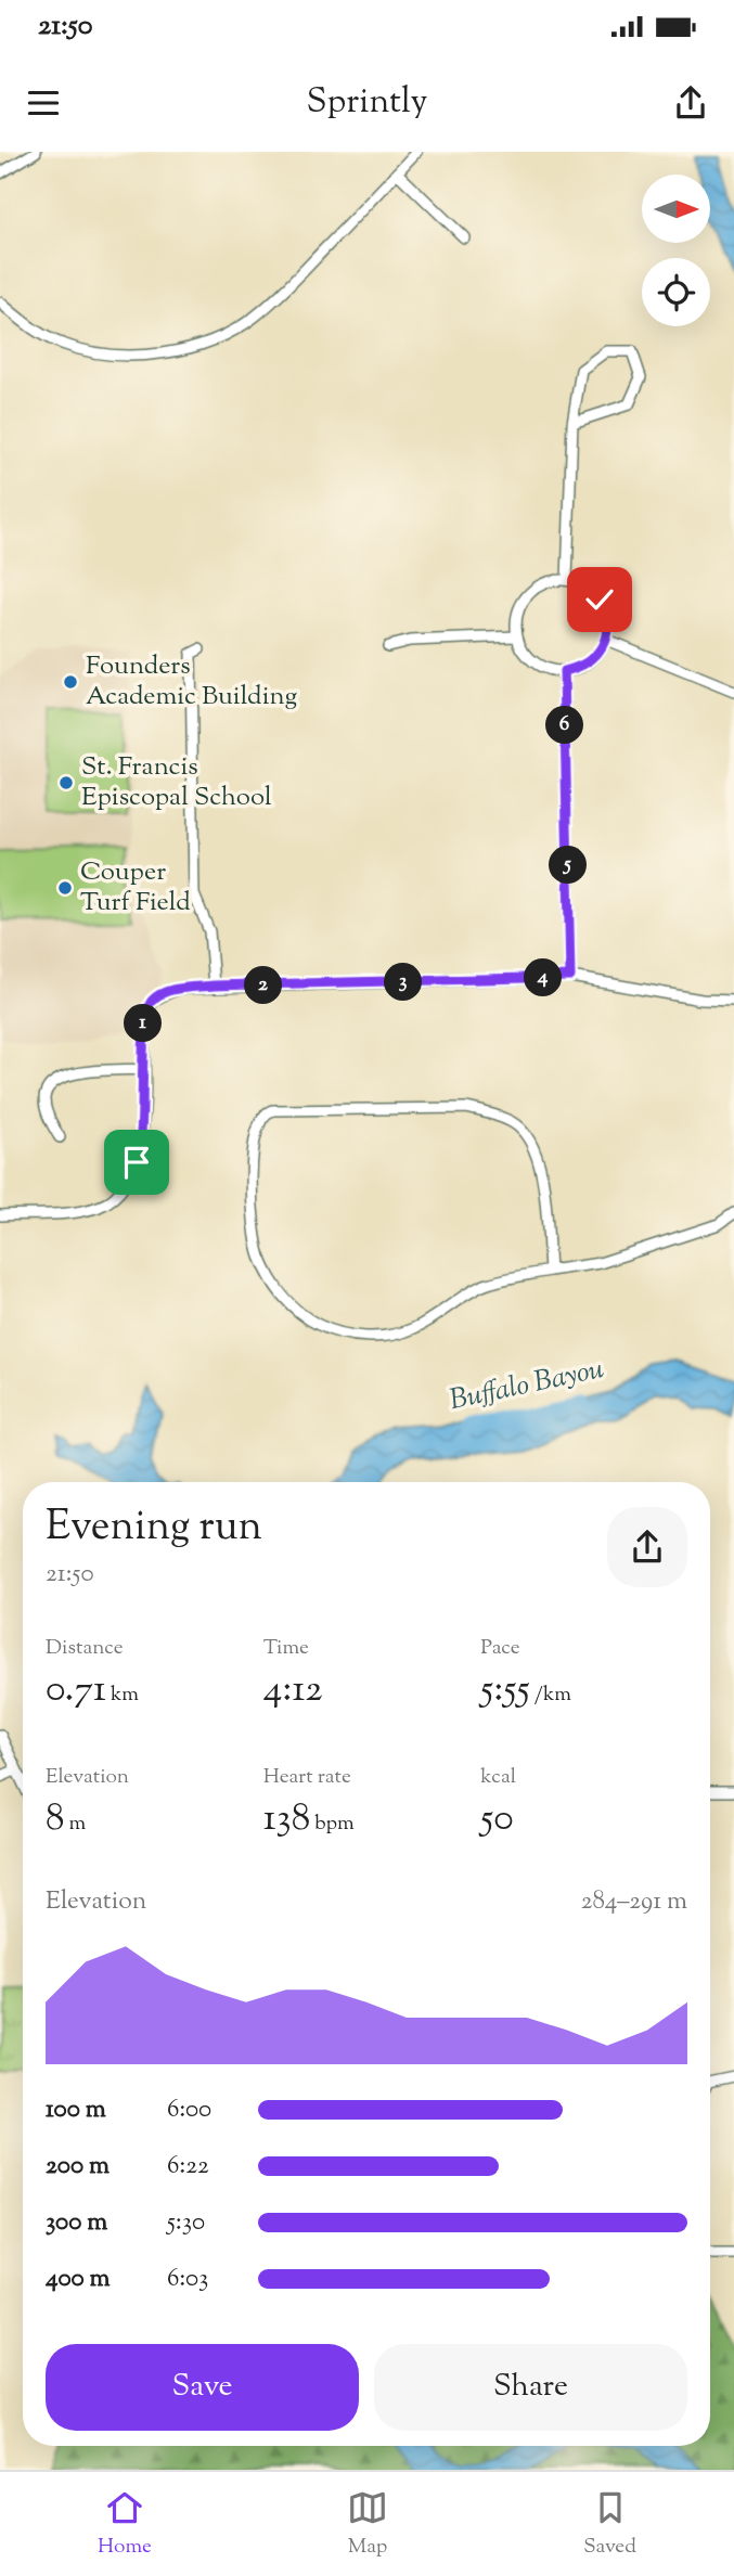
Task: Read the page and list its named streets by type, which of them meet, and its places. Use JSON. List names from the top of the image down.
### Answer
{
  "water": ["Buffalo Bayou"],
  "places": ["Founders Academic Building", "St. Francis Episcopal School", "Couper Turf Field"],
  "north": "right",
  "page": {
    "status": "21:50",
    "header": "Sprintly",
    "pins": [
      "6",
      "5",
      "4",
      "3",
      "2",
      "1"
    ],
    "heading": ["Evening run", "21:50"],
    "stats": [
      ["Distance", "0.71 km"],
      ["Time", "4:12"],
      ["Pace", "5:55 /km"],
      ["Elevation", "8 m"],
      ["Heart rate", "138 bpm"],
      ["kcal", "50"]
    ],
    "chart": ["Elevation", "284–291 m"],
    "list": [
      {
        "name": "100 m",
        "note": "6:00"
      },
      {
        "name": "200 m",
        "note": "6:22"
      },
      {
        "name": "300 m",
        "note": "5:30"
      },
      {
        "name": "400 m",
        "note": "6:03"
      }
    ],
    "buttons": ["Save", "Share"],
    "tabs": ["Home", "Map", "Saved"]
  }
}
